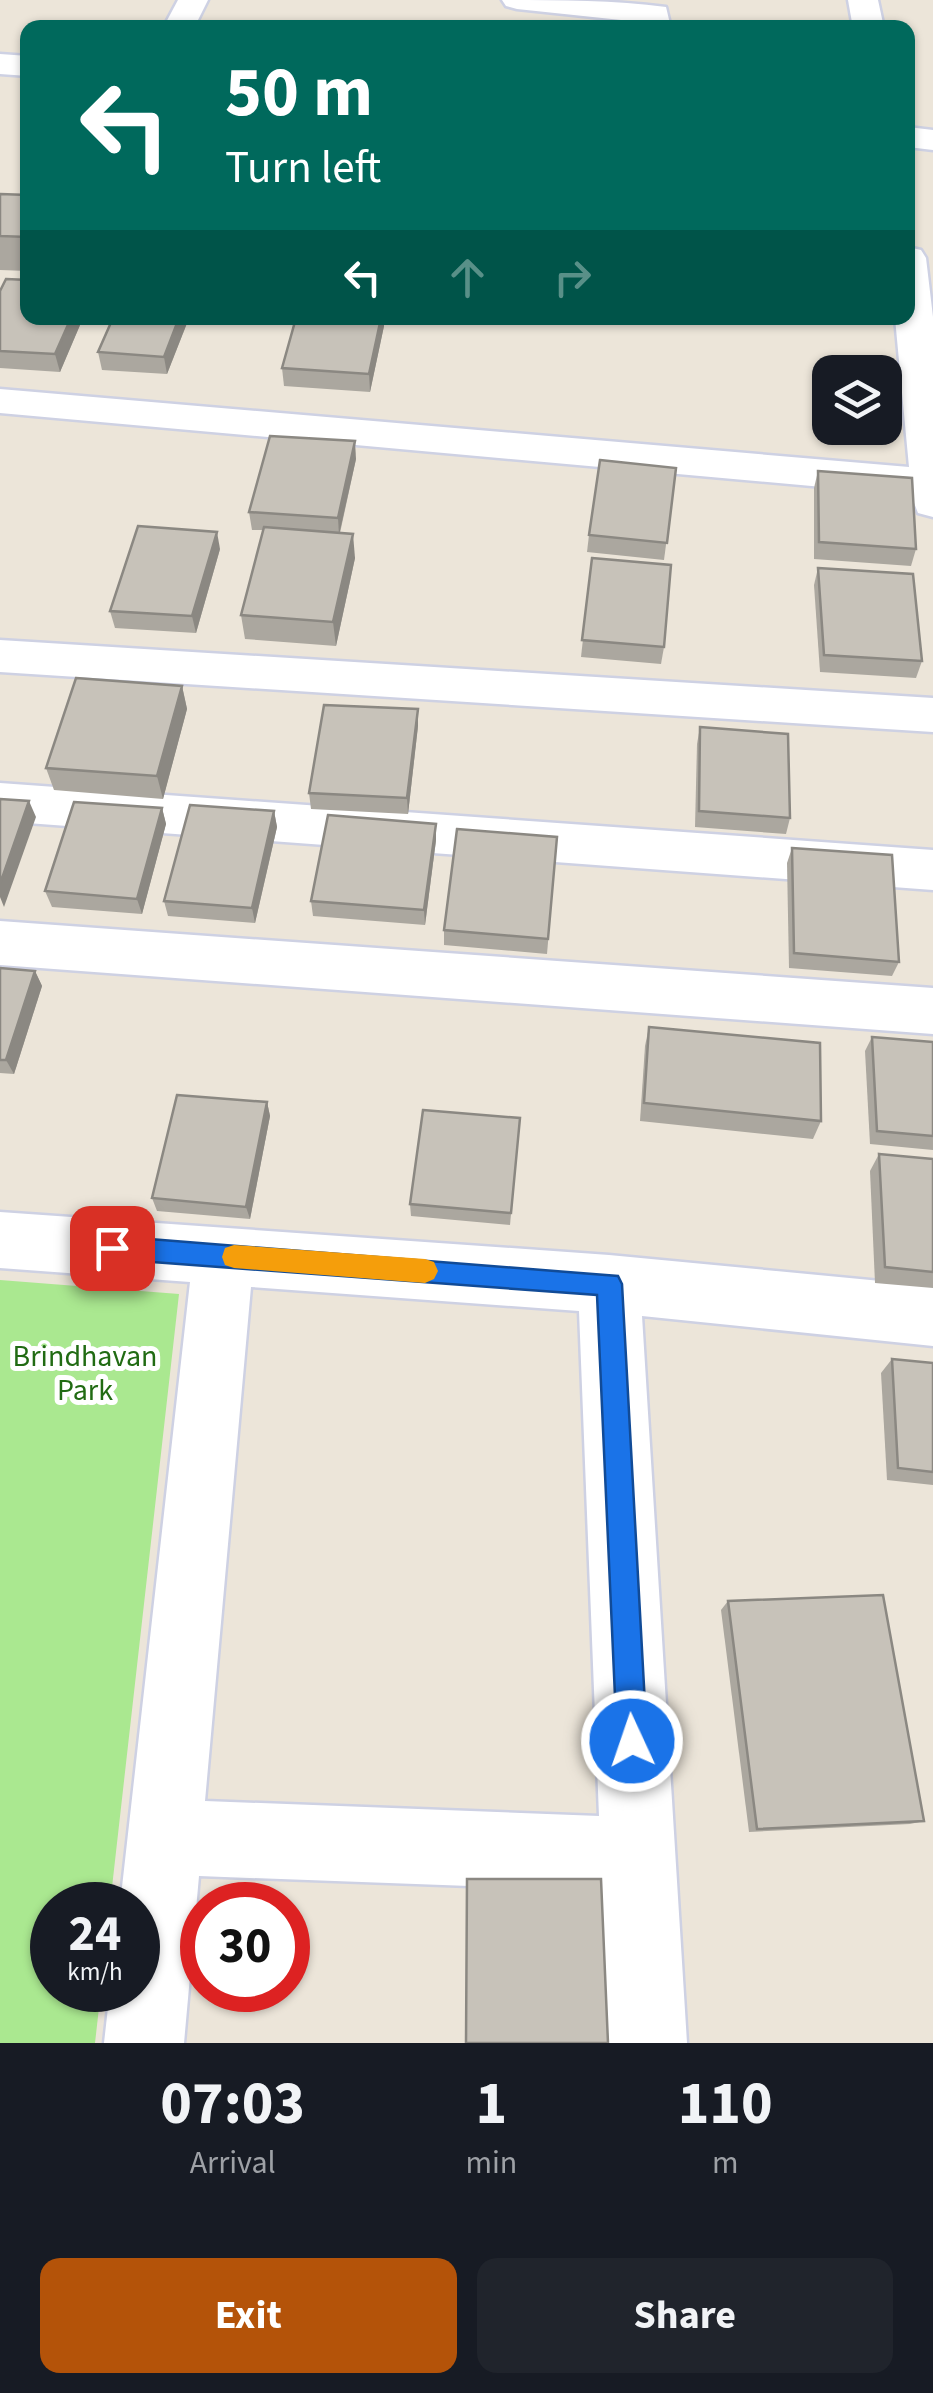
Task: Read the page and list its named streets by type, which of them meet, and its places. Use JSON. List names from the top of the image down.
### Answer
{
  "parks": ["Brindhavan Park"],
  "page": {
    "turn": ["50 m", "Turn left"],
    "speed": "24 km/h",
    "limit": "30",
    "eta": [
      "07:03",
      "Arrival",
      "1",
      "min",
      "110",
      "m"
    ],
    "buttons": ["Exit", "Share"]
  }
}
